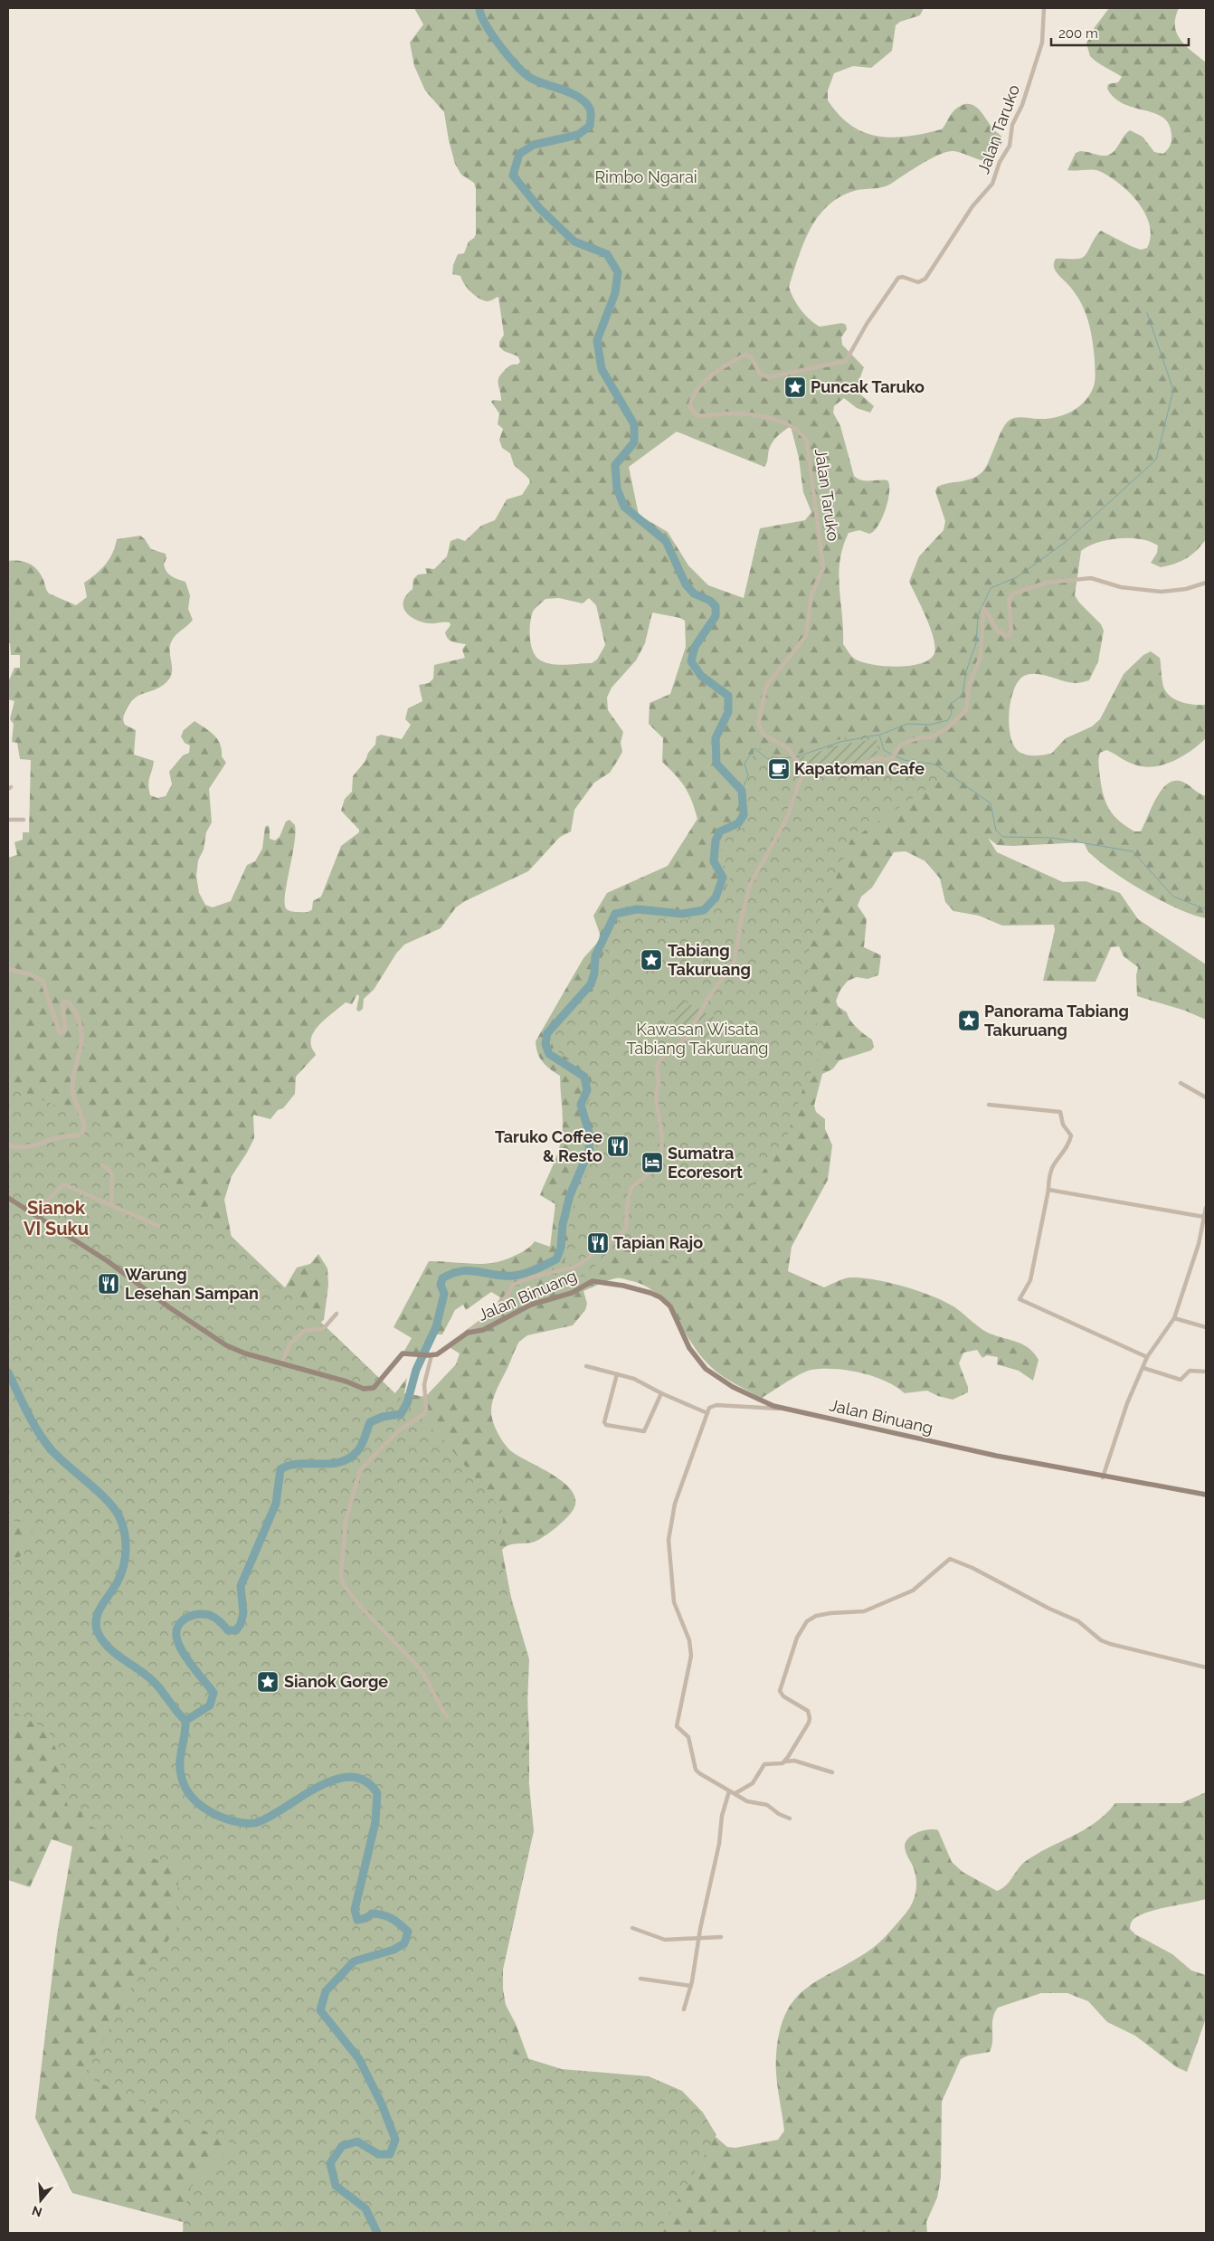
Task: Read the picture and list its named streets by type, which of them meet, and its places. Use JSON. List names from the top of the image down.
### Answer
{
  "streets": {
    "main road": ["Jalan Binuang"],
    "street": ["Jalan Taruko"]
  },
  "districts": ["Sianok VI Suku"],
  "parks": ["Rimbo Ngarai", "Kawasan Wisata Tabiang Takuruang"],
  "places": {
    "place": [
      "Puncak Taruko",
      "Tabiang Takuruang",
      "Panorama Tabiang Takuruang",
      "Sianok Gorge"
    ],
    "cafe": ["Kapatoman Cafe"],
    "restaurant": ["Taruko Coffee & Resto", "Tapian Rajo", "Warung Lesehan Sampan"],
    "hotel": ["Sumatra Ecoresort"]
  },
  "scale_bar": "200 m",
  "north": "bottom"
}
